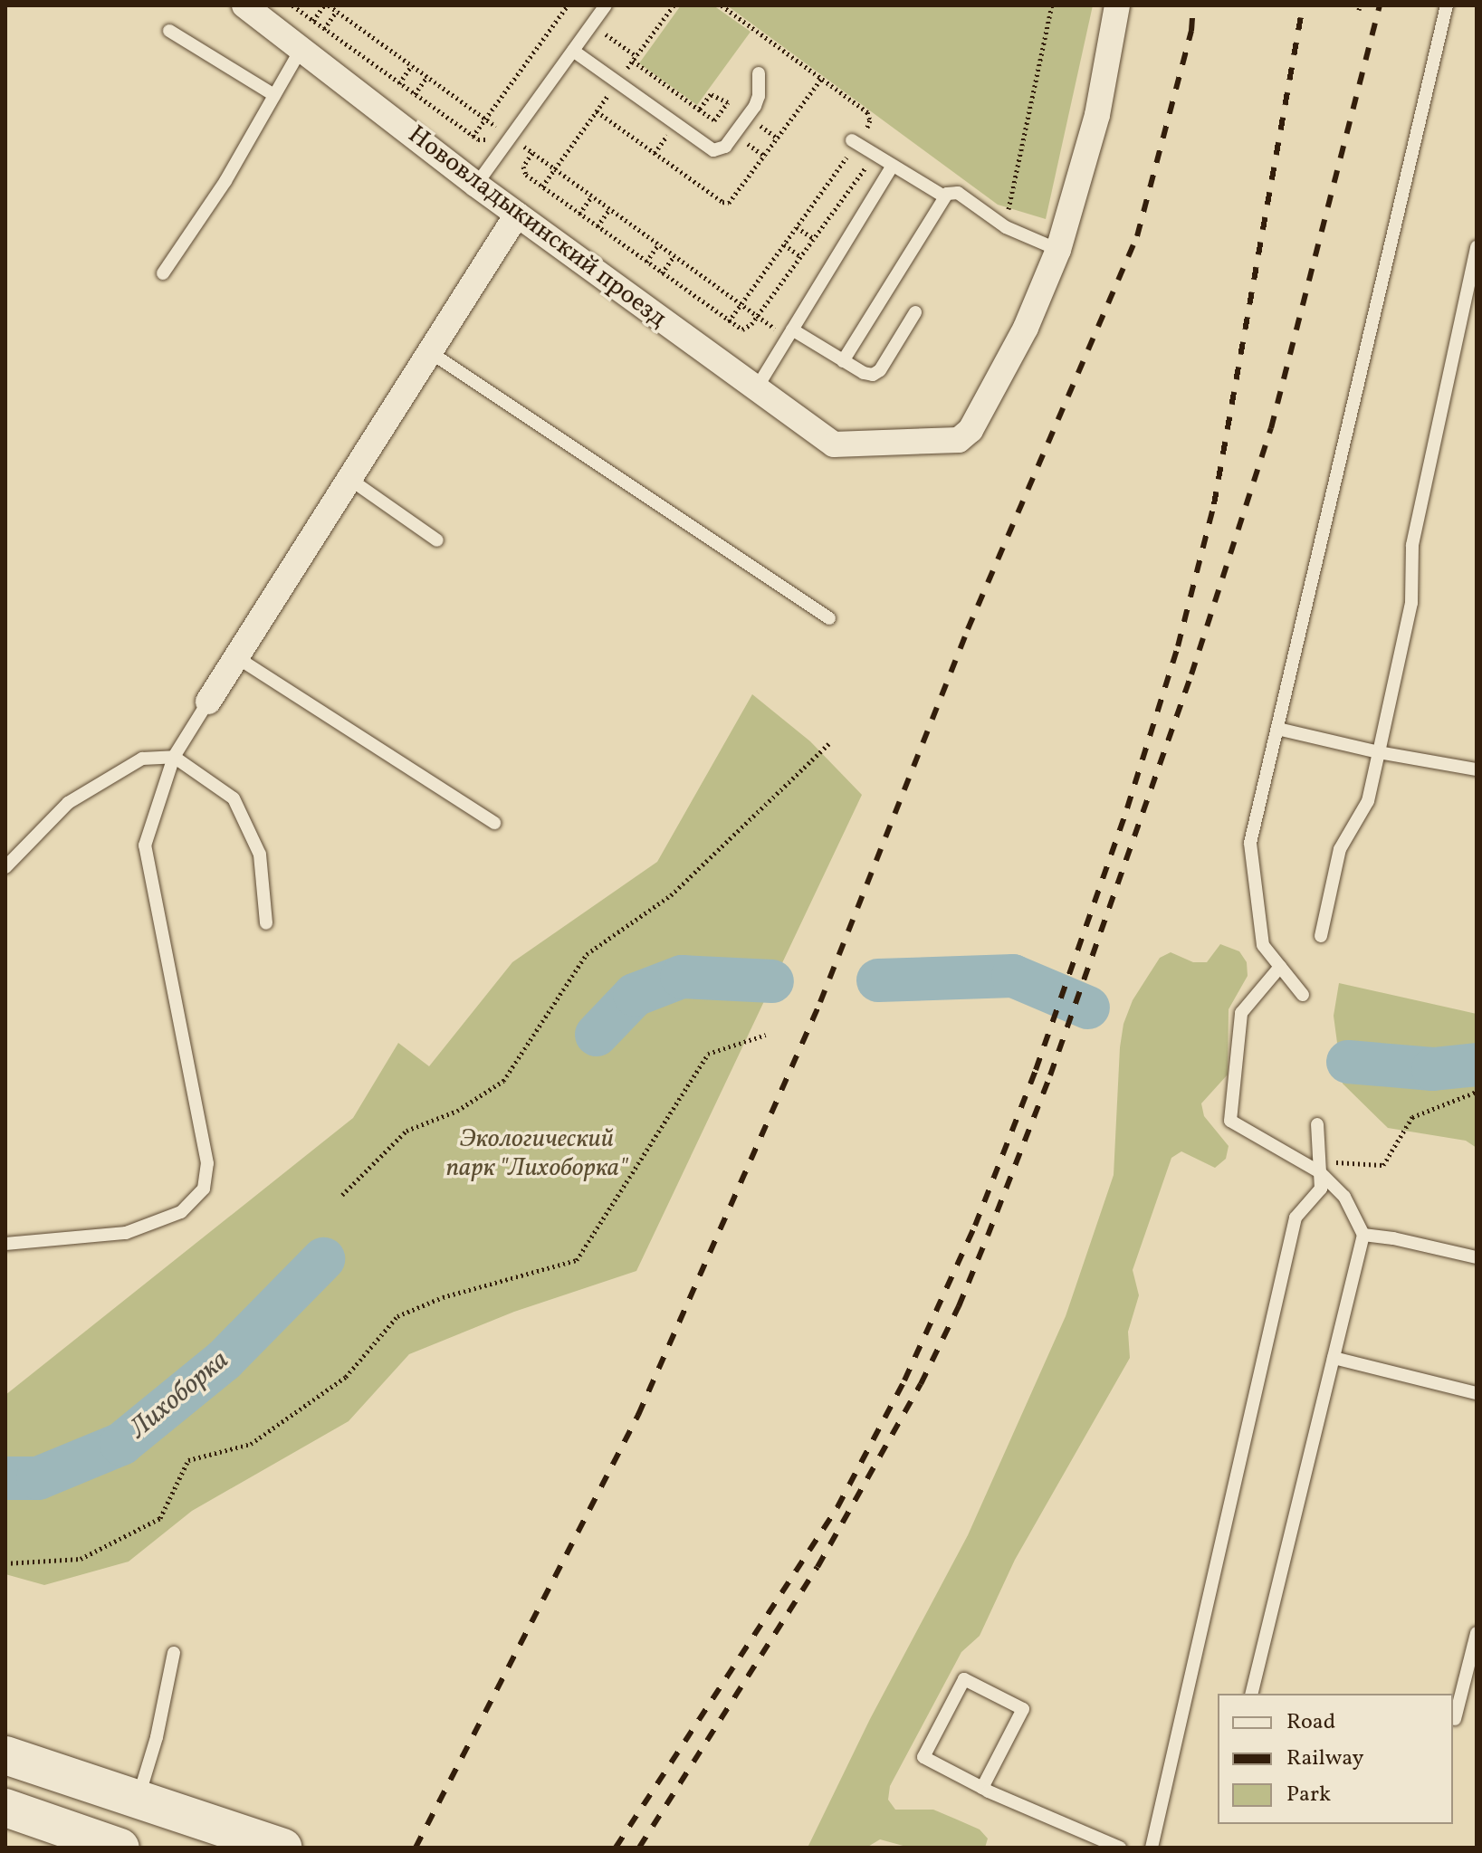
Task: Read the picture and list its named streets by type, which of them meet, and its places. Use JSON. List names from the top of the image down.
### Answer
{
  "streets": {
    "street": ["Нововладыкинский проезд"]
  },
  "water": ["Лихоборка"],
  "parks": ["Экологический парк \"Лихоборка\""],
  "legend": ["Road", "Railway", "Park"]
}
